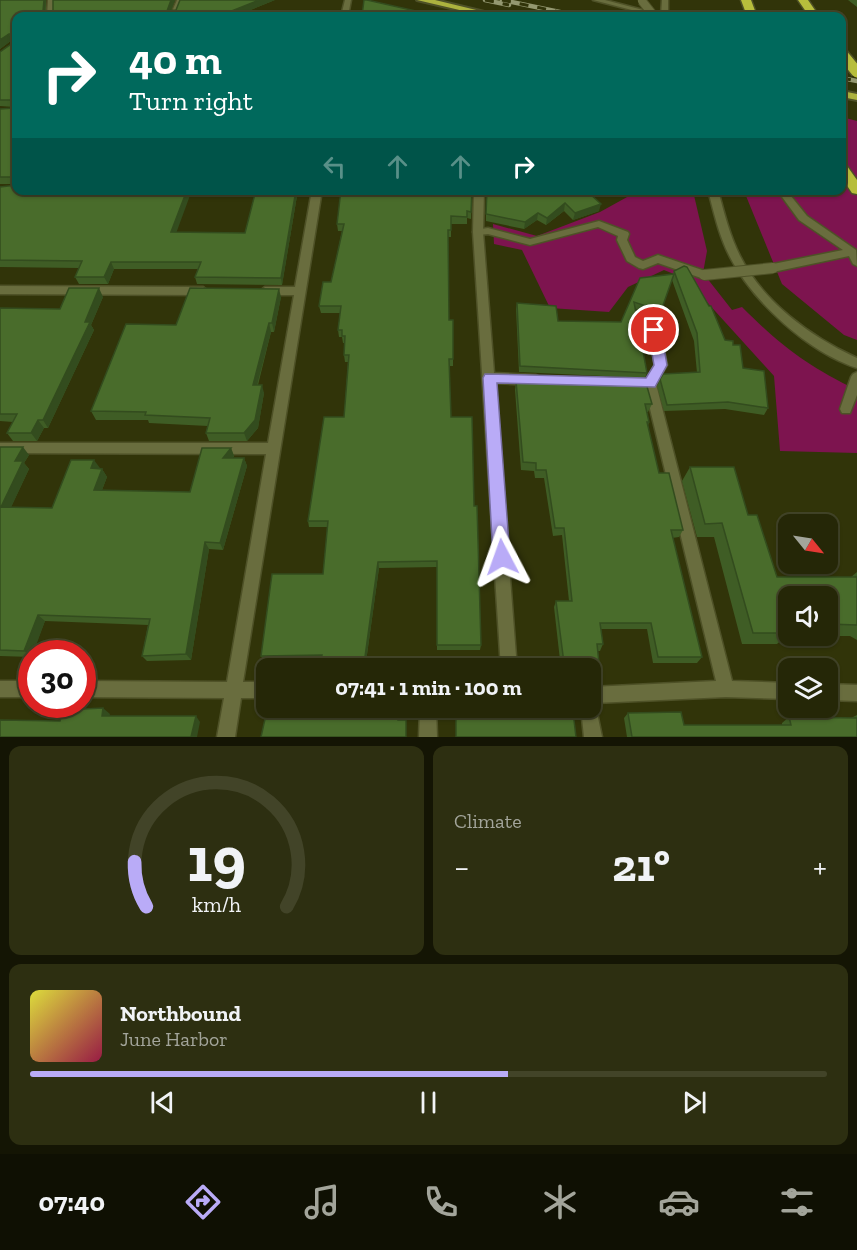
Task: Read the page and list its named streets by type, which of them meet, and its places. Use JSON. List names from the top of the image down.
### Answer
{
  "north": "bottom right",
  "page": {
    "turn": ["40 m", "Turn right"],
    "limit": "30",
    "trip": "07:41 · 1 min · 100 m",
    "tile": "Climate",
    "heat": ["−", "21°", "+"],
    "song": ["Northbound", "June Harbor"],
    "tabs": "07:40",
    "gauge": ["19", "km/h"]
  }
}
